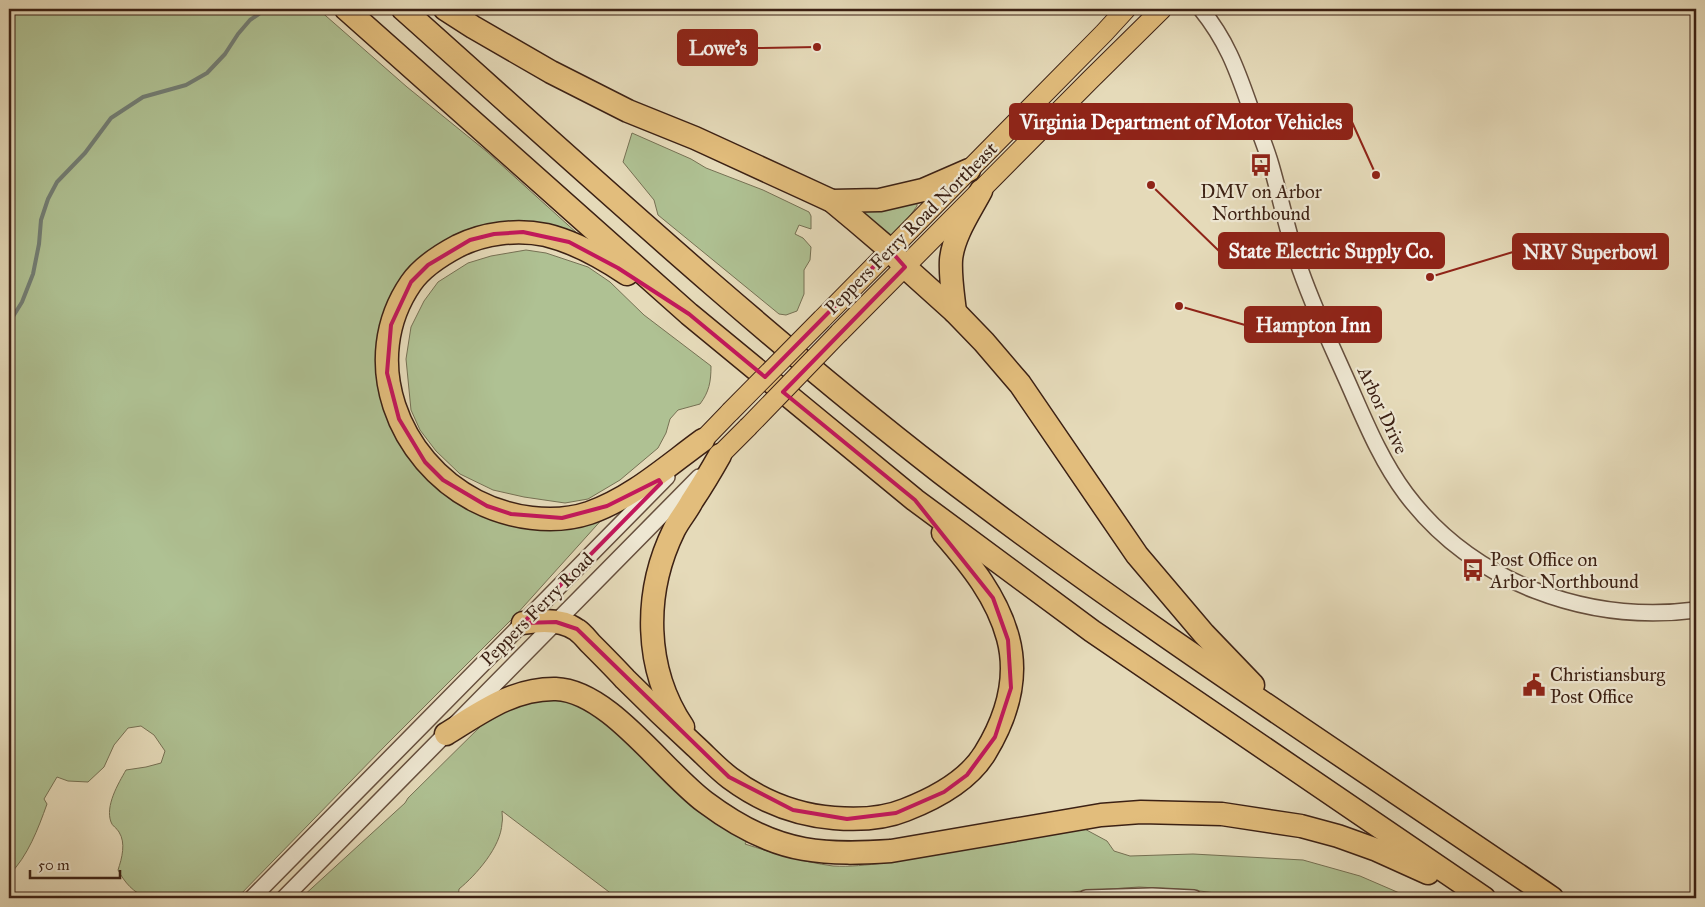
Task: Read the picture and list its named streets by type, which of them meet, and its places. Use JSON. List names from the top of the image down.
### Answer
{
  "streets": {
    "main road": ["Peppers Ferry Road Northeast", "Peppers Ferry Road"],
    "street": ["Arbor Drive"]
  },
  "crossings": [
    ["Peppers Ferry Road Northeast", "Peppers Ferry Road"]
  ],
  "places": {
    "other": [
      "Lowe's",
      "Virginia Department of Motor Vehicles",
      "State Electric Supply Co.",
      "NRV Superbowl",
      "Hampton Inn"
    ],
    "bus stop": ["DMV on Arbor Northbound", "Post Office on Arbor Northbound"],
    "public building": ["Christiansburg Post Office"]
  },
  "scale_bar": "50 m"
}
